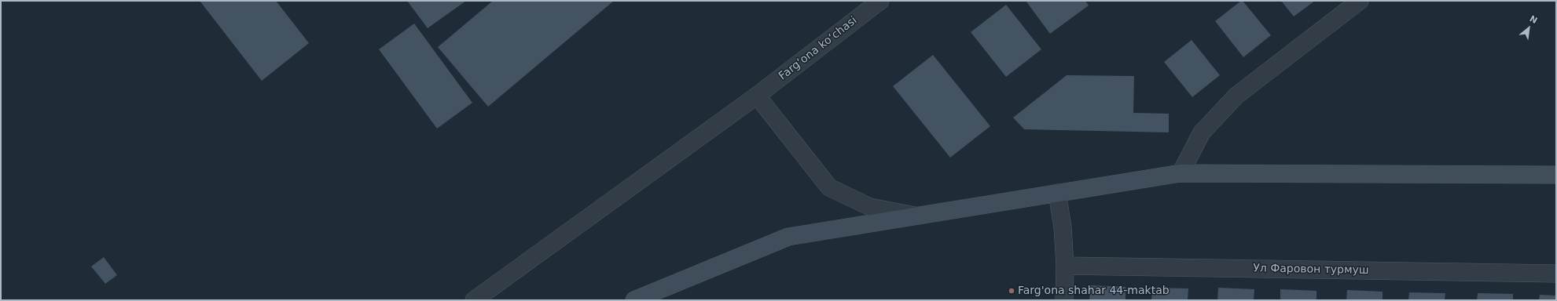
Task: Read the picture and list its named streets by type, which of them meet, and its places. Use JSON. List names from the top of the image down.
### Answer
{
  "streets": {
    "street": ["Fargʻona koʻchasi", "Ул Фаровон турмуш"]
  },
  "places": ["Farg'ona shahar 44-maktab"],
  "north": "top right"
}
